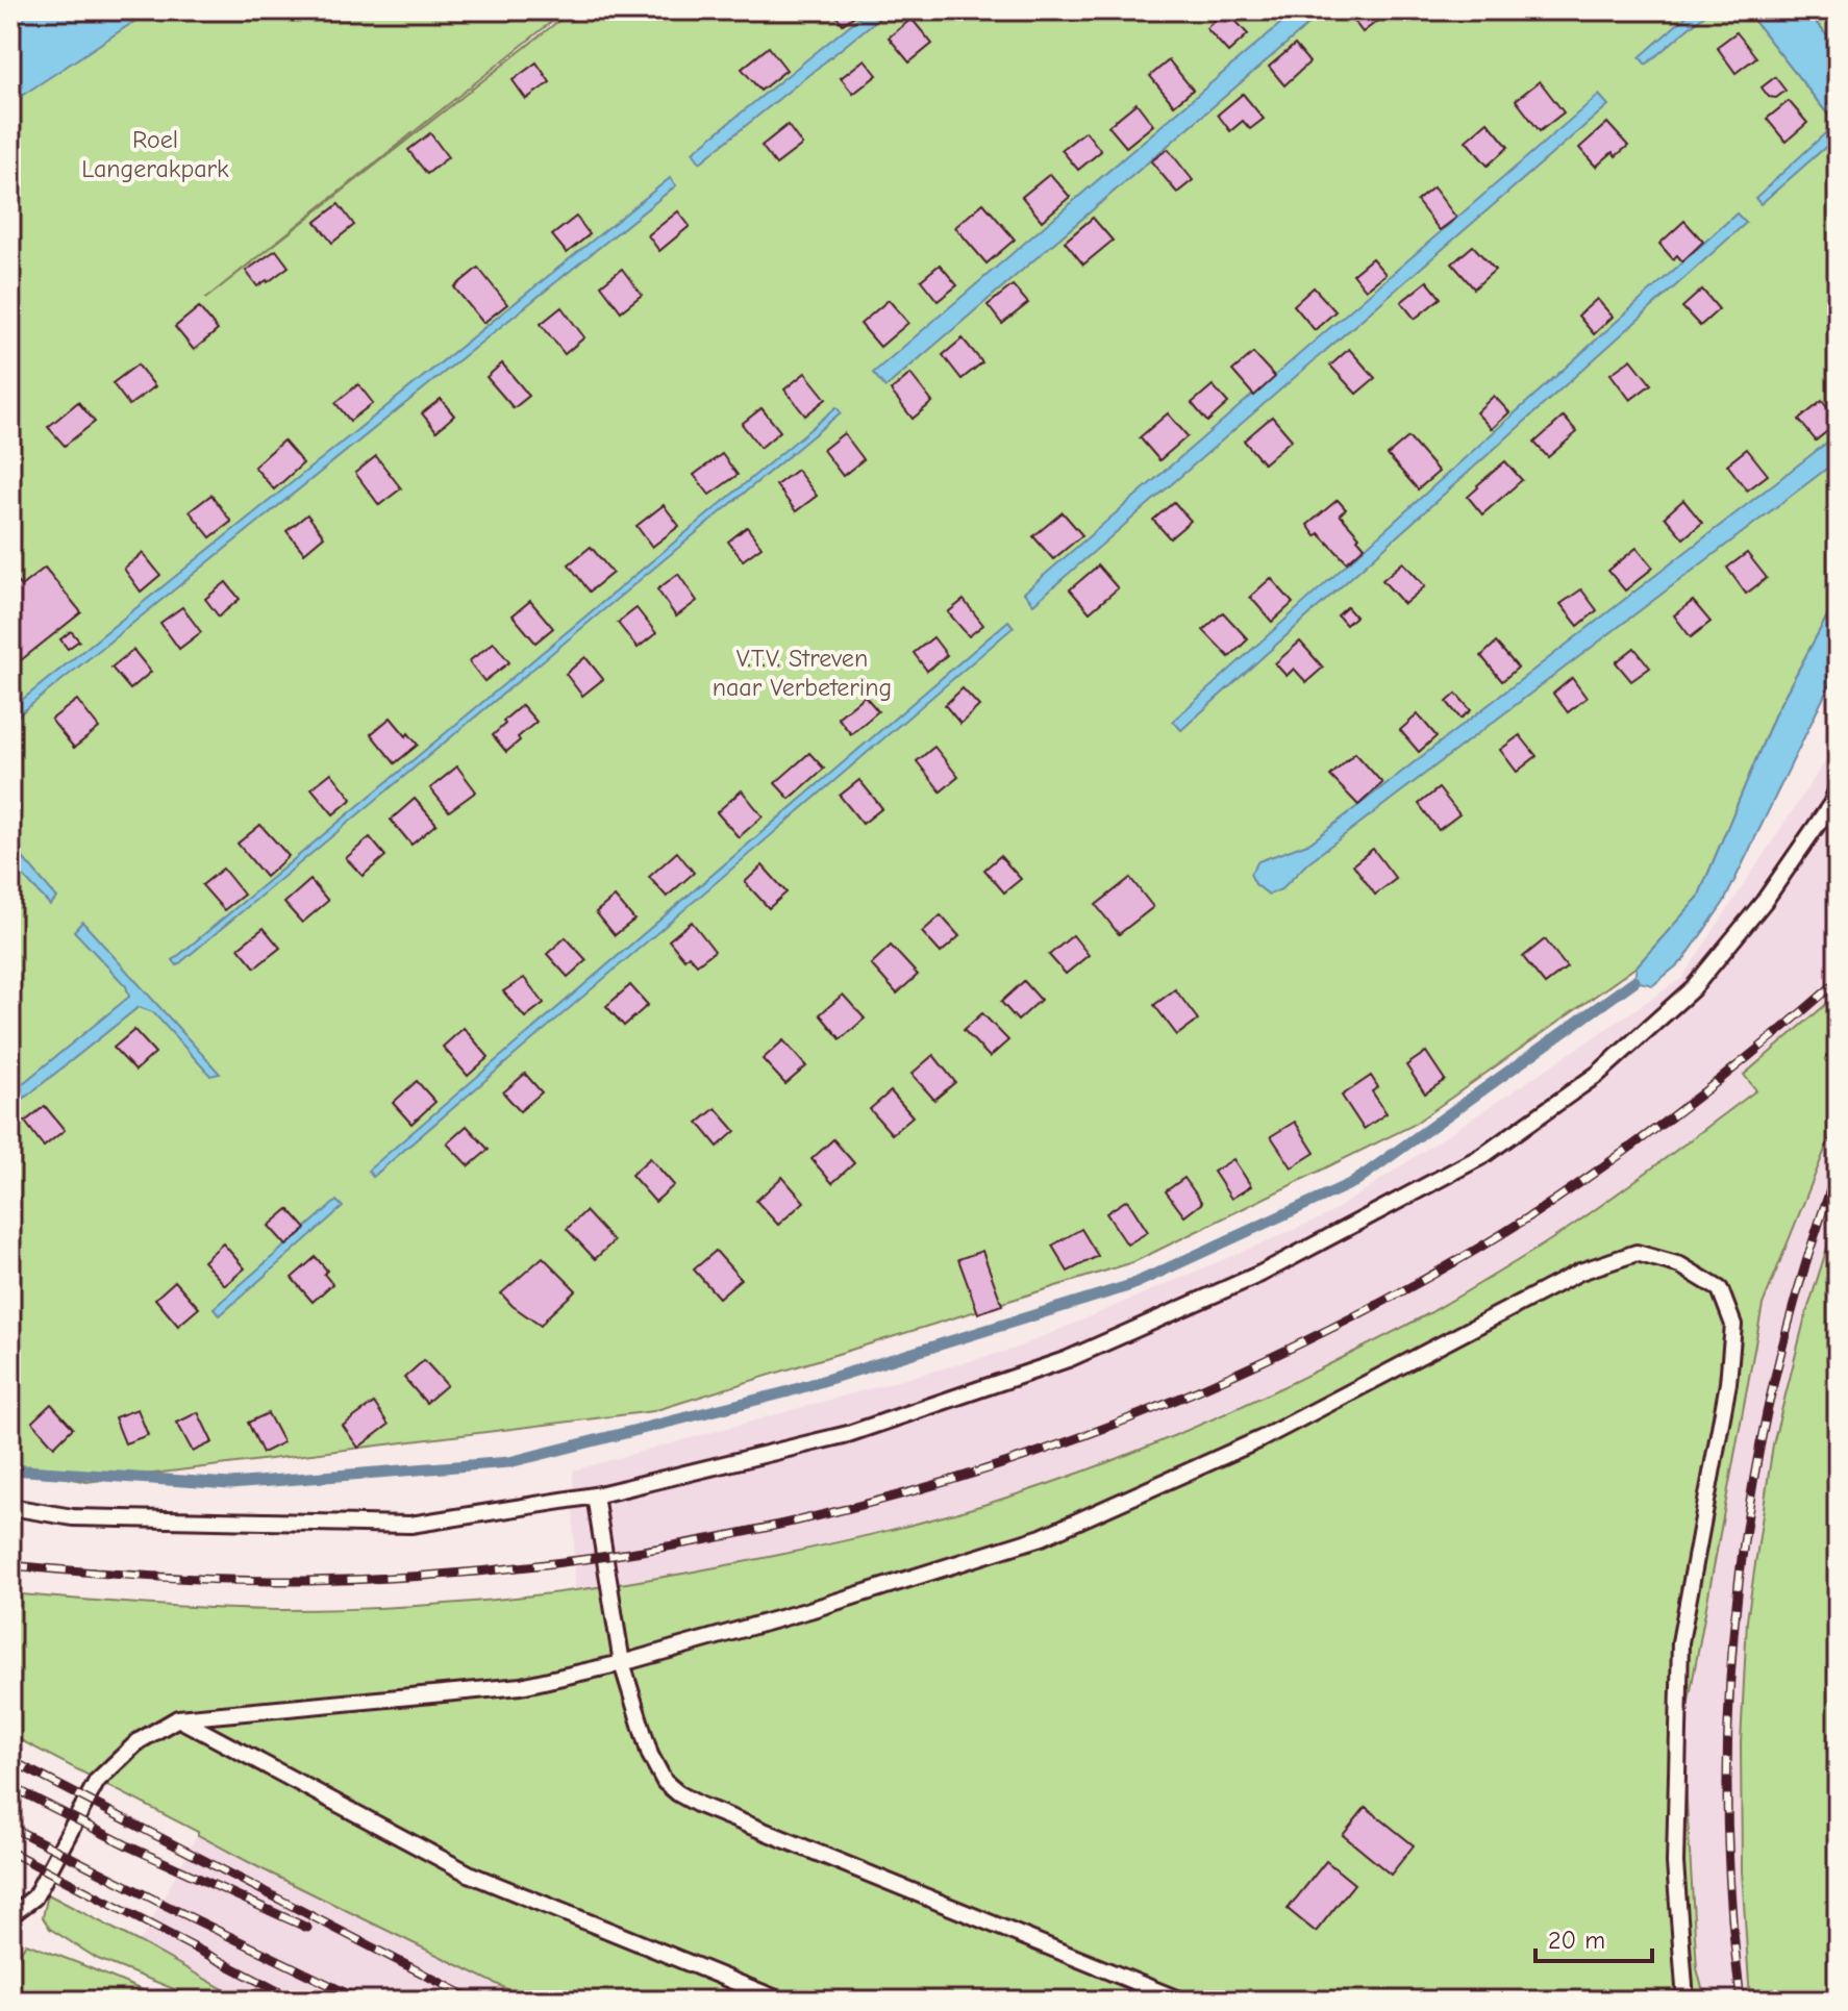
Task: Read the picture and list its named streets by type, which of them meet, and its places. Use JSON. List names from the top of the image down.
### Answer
{
  "parks": ["Roel Langerakpark", "V.T.V. Streven naar Verbetering"],
  "scale_bar": "20 m"
}
